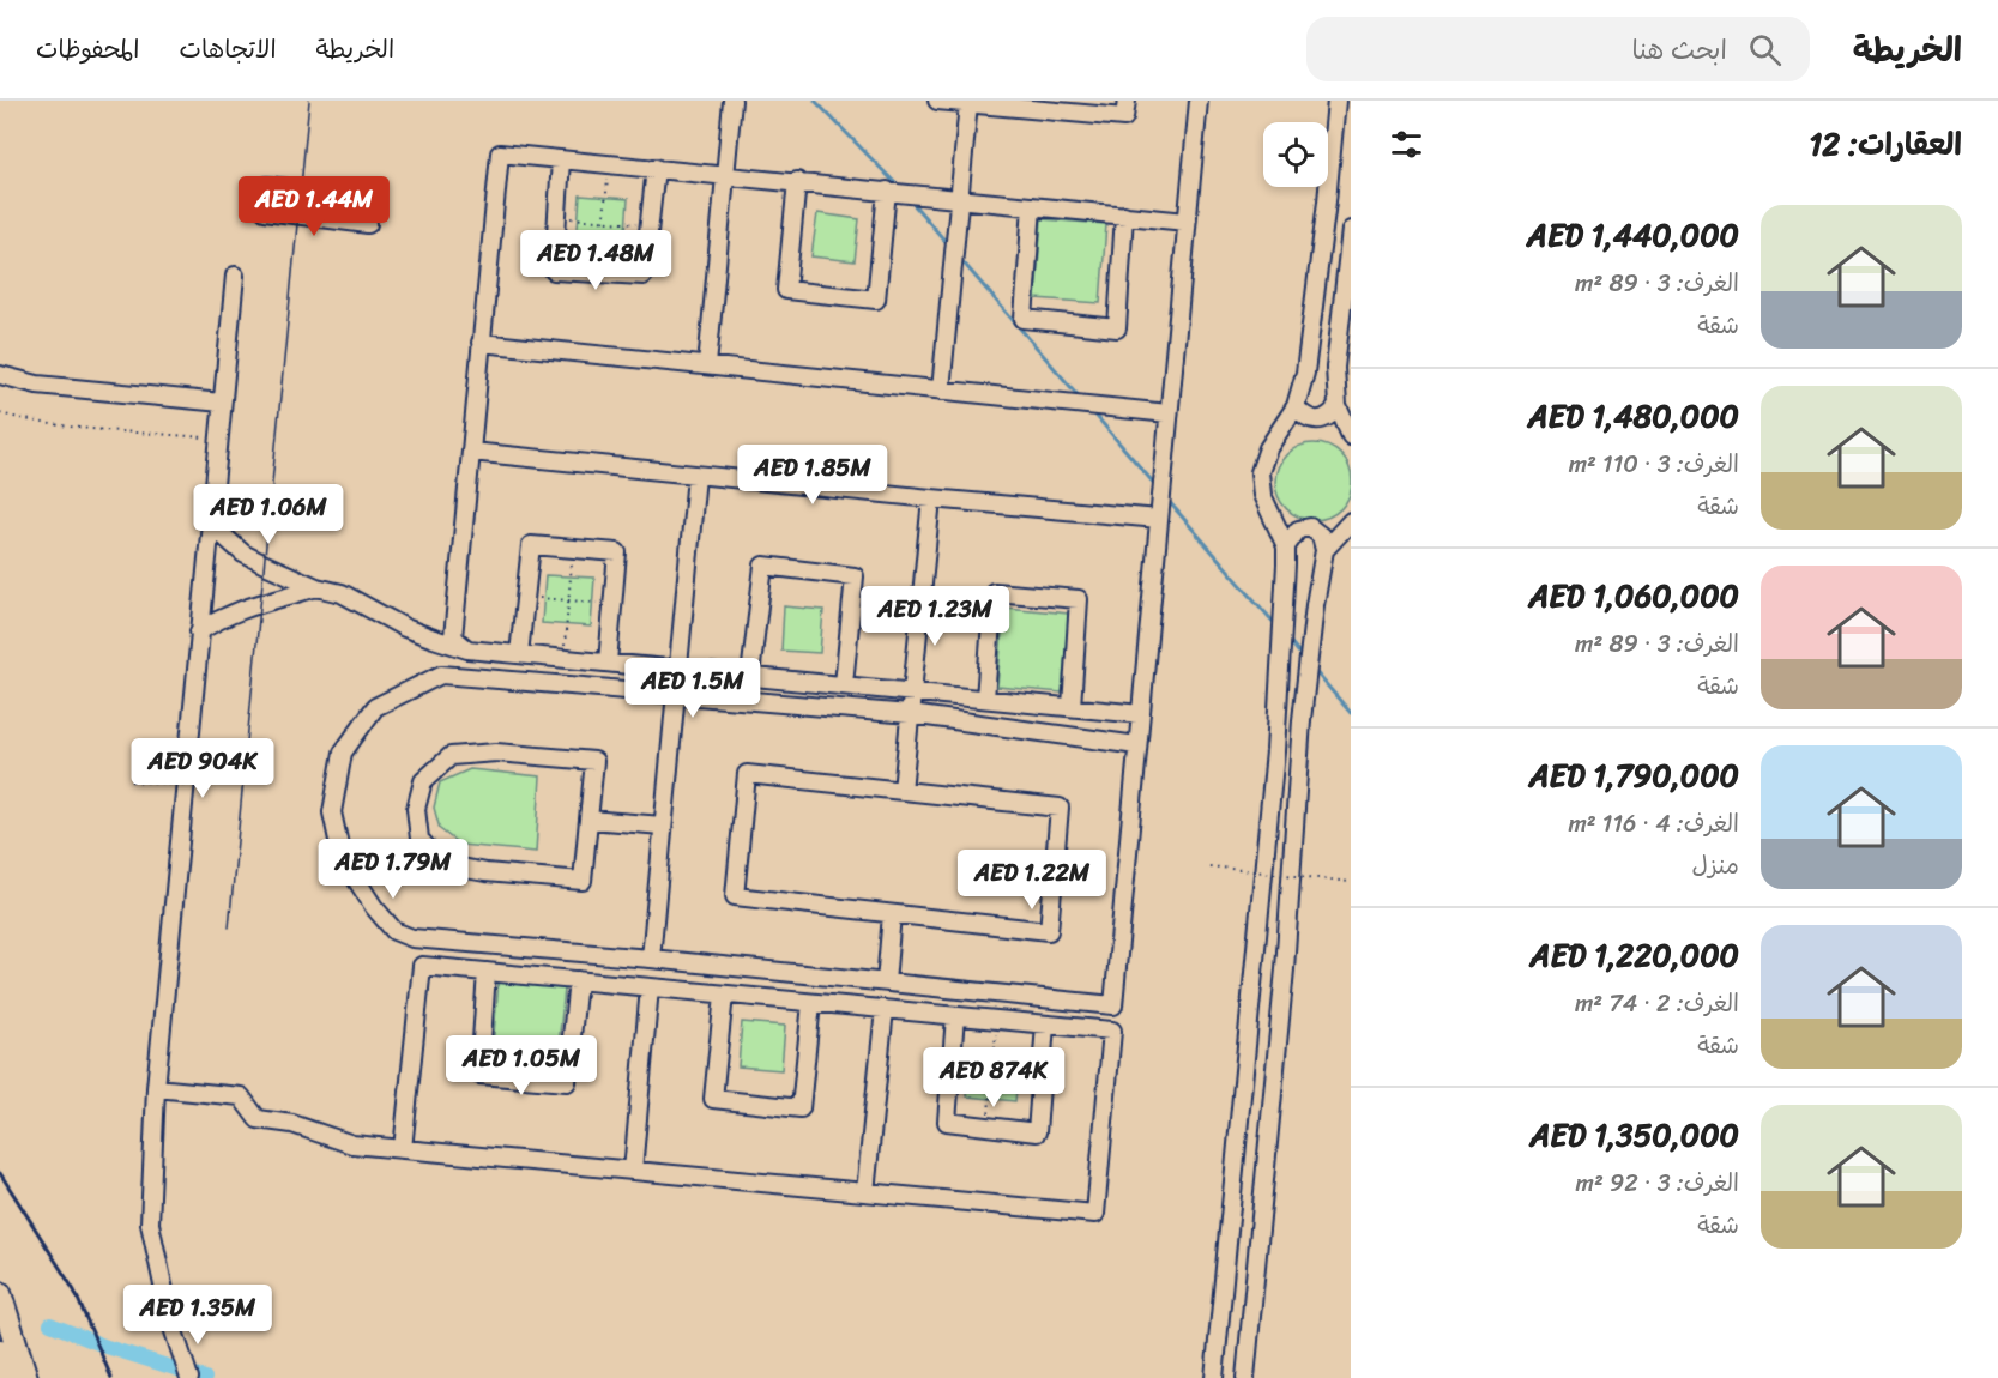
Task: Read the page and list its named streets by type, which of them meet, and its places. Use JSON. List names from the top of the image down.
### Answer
{
  "page": {
    "header": "الخريطة",
    "search": "ابحث هنا",
    "nav": ["الخريطة", "الاتجاهات", "المحفوظات"],
    "heading": "العقارات: 12",
    "price": [
      "AED 1.44M",
      "AED 1.48M",
      "AED 1.85M",
      "AED 1.06M",
      "AED 1.23M",
      "AED 1.5M",
      "AED 904K",
      "AED 1.79M",
      "AED 1.22M",
      "AED 1.05M",
      "AED 874K",
      "AED 1.35M"
    ],
    "list": [
      {
        "name": "AED 1,440,000",
        "note": "الغرف: 3 · 89 m² · شقة"
      },
      {
        "name": "AED 1,480,000",
        "note": "الغرف: 3 · 110 m² · شقة"
      },
      {
        "name": "AED 1,060,000",
        "note": "الغرف: 3 · 89 m² · شقة"
      },
      {
        "name": "AED 1,790,000",
        "note": "الغرف: 4 · 116 m² · منزل"
      },
      {
        "name": "AED 1,220,000",
        "note": "الغرف: 2 · 74 m² · شقة"
      },
      {
        "name": "AED 1,350,000",
        "note": "الغرف: 3 · 92 m² · شقة"
      }
    ]
  }
}
